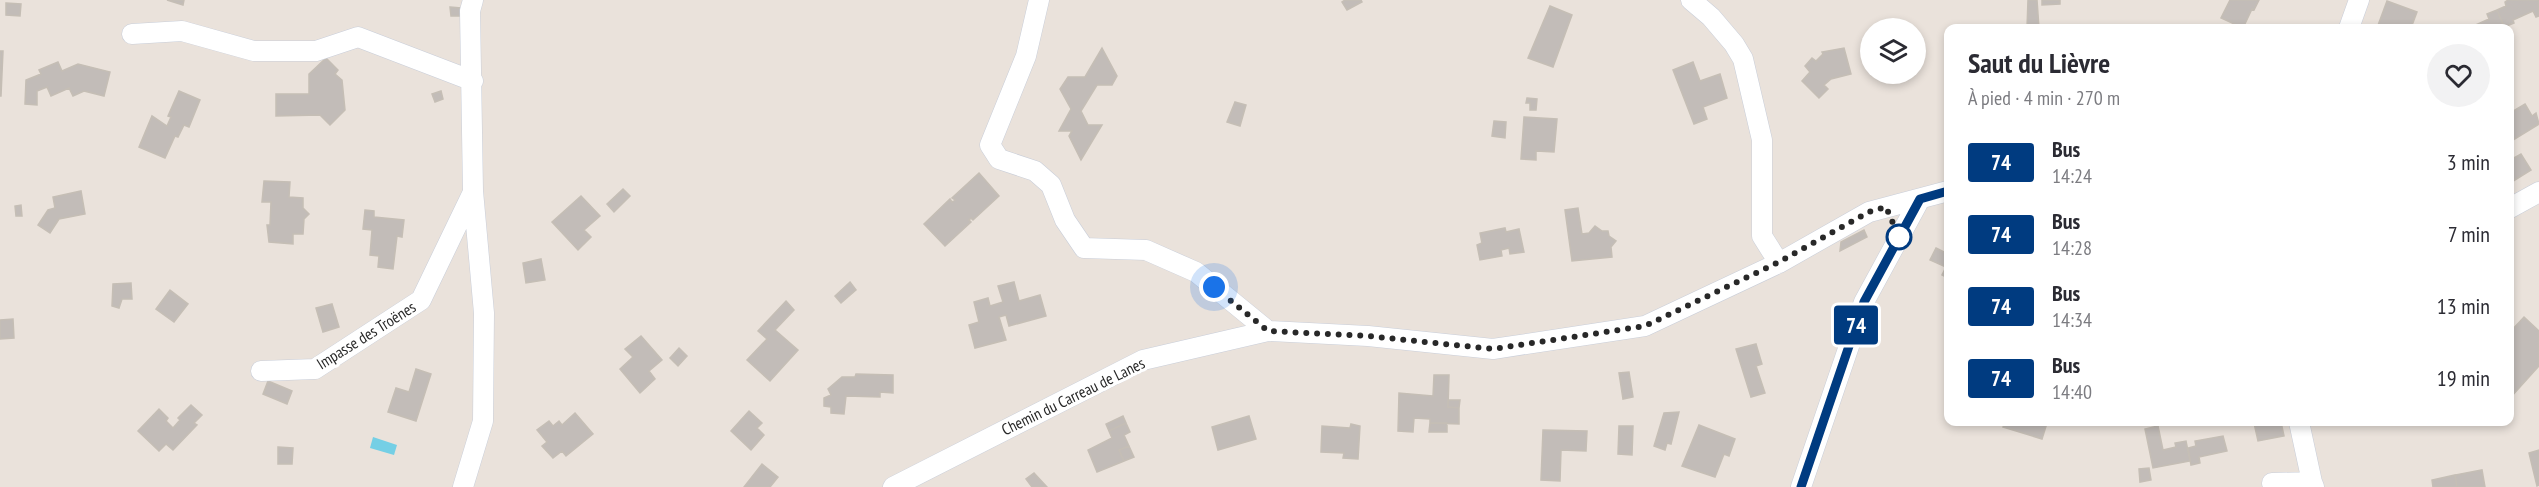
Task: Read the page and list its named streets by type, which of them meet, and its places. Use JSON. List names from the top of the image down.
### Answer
{
  "streets": {
    "street": ["Impasse des Troënes", "Chemin du Carreau de Lanes"]
  },
  "lines": ["bus line 74"],
  "page": {
    "on_map": "74",
    "heading": ["Saut du Lièvre", "À pied · 4 min · 270 m"],
    "list": [
      {
        "mark": "74",
        "name": "Bus",
        "note": "14:24",
        "value": "3 min"
      },
      {
        "mark": "74",
        "name": "Bus",
        "note": "14:28",
        "value": "7 min"
      },
      {
        "mark": "74",
        "name": "Bus",
        "note": "14:34",
        "value": "13 min"
      },
      {
        "mark": "74",
        "name": "Bus",
        "note": "14:40",
        "value": "19 min"
      }
    ]
  }
}
